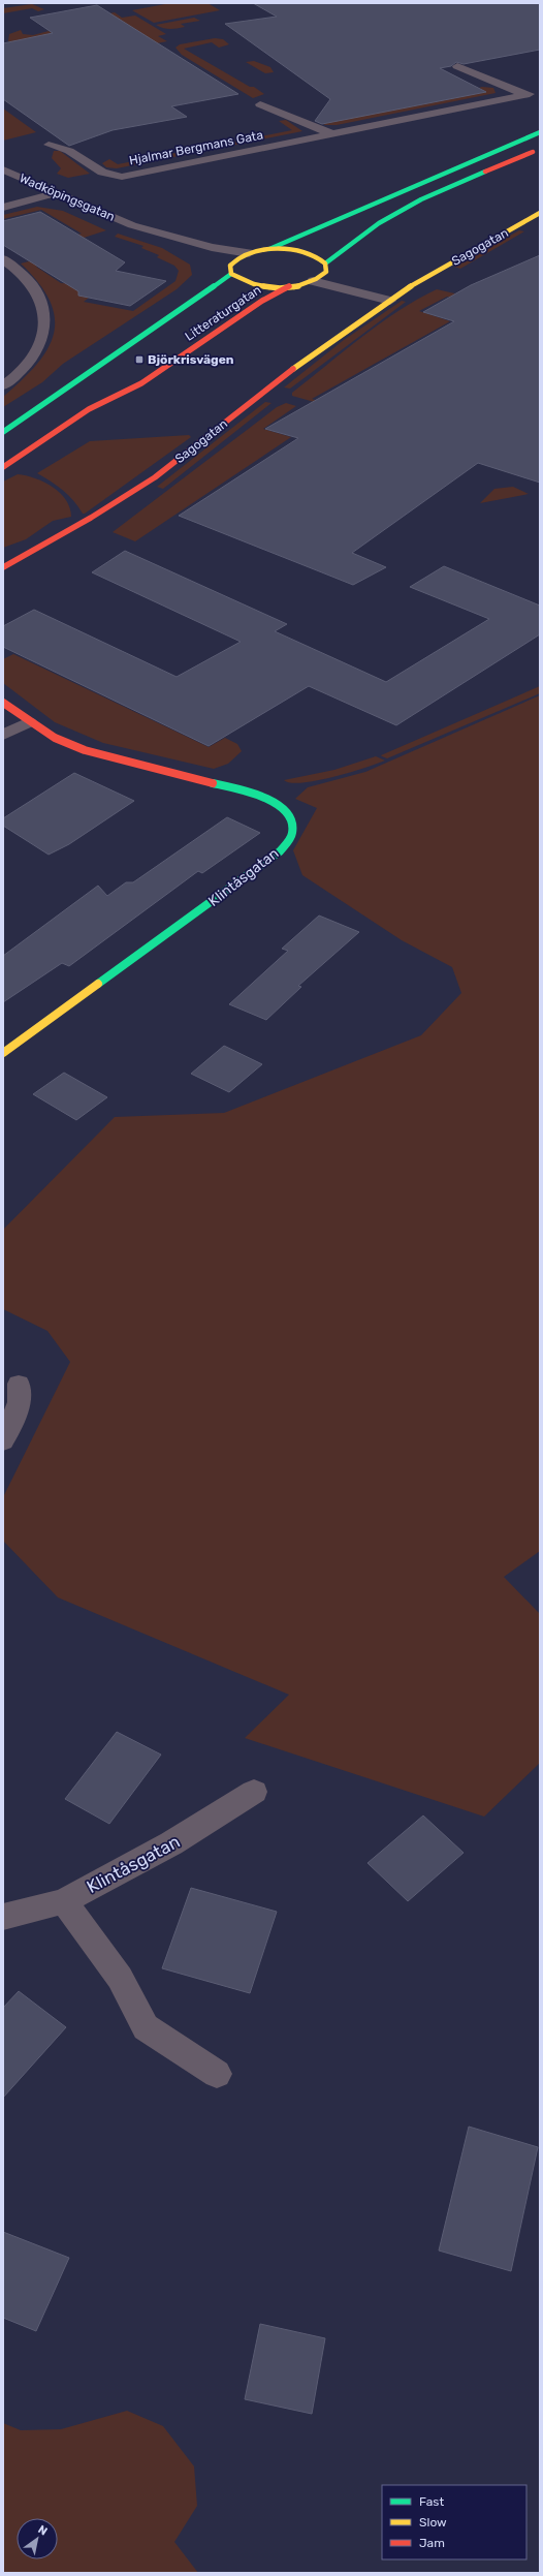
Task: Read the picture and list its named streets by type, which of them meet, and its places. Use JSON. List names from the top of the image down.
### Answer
{
  "streets": {
    "street": [
      "Hjalmar Bergmans Gata",
      "Wadköpingsgatan",
      "Sagogatan",
      "Litteraturgatan",
      "Klintåsgatan"
    ]
  },
  "crossings": [
    ["Wadköpingsgatan", "Litteraturgatan"]
  ],
  "places": {
    "transit": ["Björkrisvägen"]
  },
  "legend": ["Fast", "Slow", "Jam"],
  "north": "top right"
}
